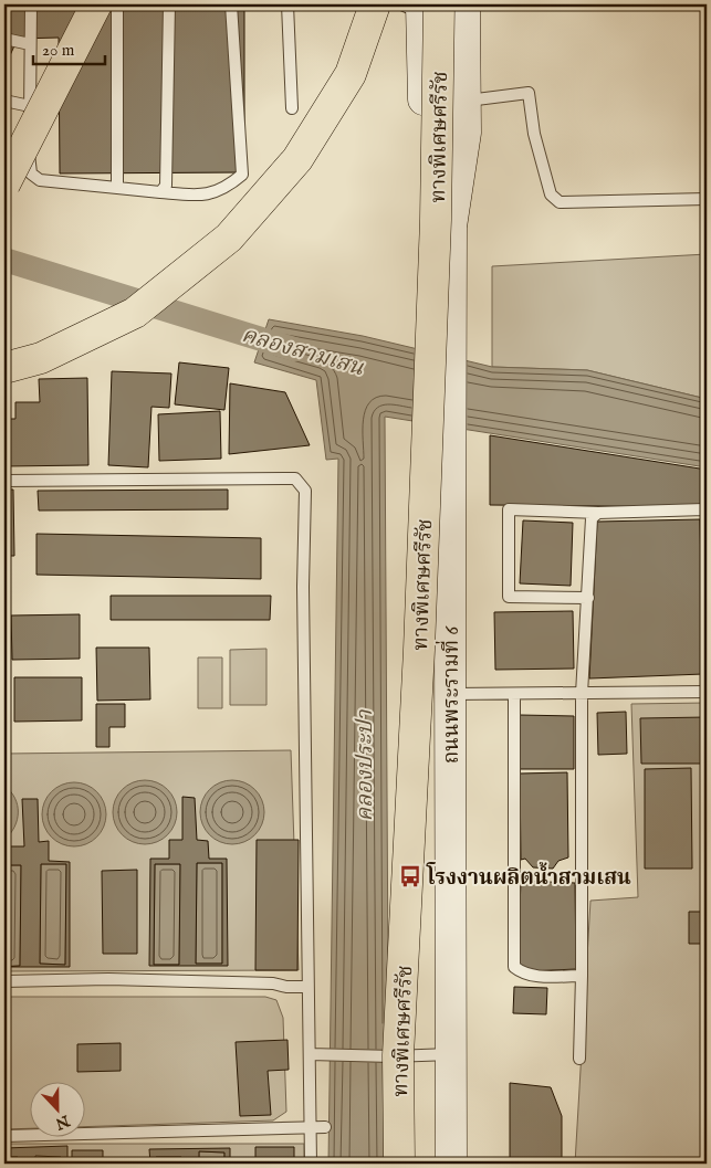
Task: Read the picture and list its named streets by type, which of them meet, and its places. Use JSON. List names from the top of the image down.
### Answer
{
  "streets": {
    "highway": ["ทางพิเศษศรีรัช"],
    "main road": ["ถนนพระรามที่ 6"]
  },
  "crossings": [
    ["ทางพิเศษศรีรัช", "ถนนพระรามที่ 6"]
  ],
  "water": ["คลองสามเสน", "คลองประปา"],
  "places": {
    "bus stop": ["โรงงานผลิตน้ำสามเสน"]
  },
  "scale_bar": "20 m",
  "north": "bottom"
}
